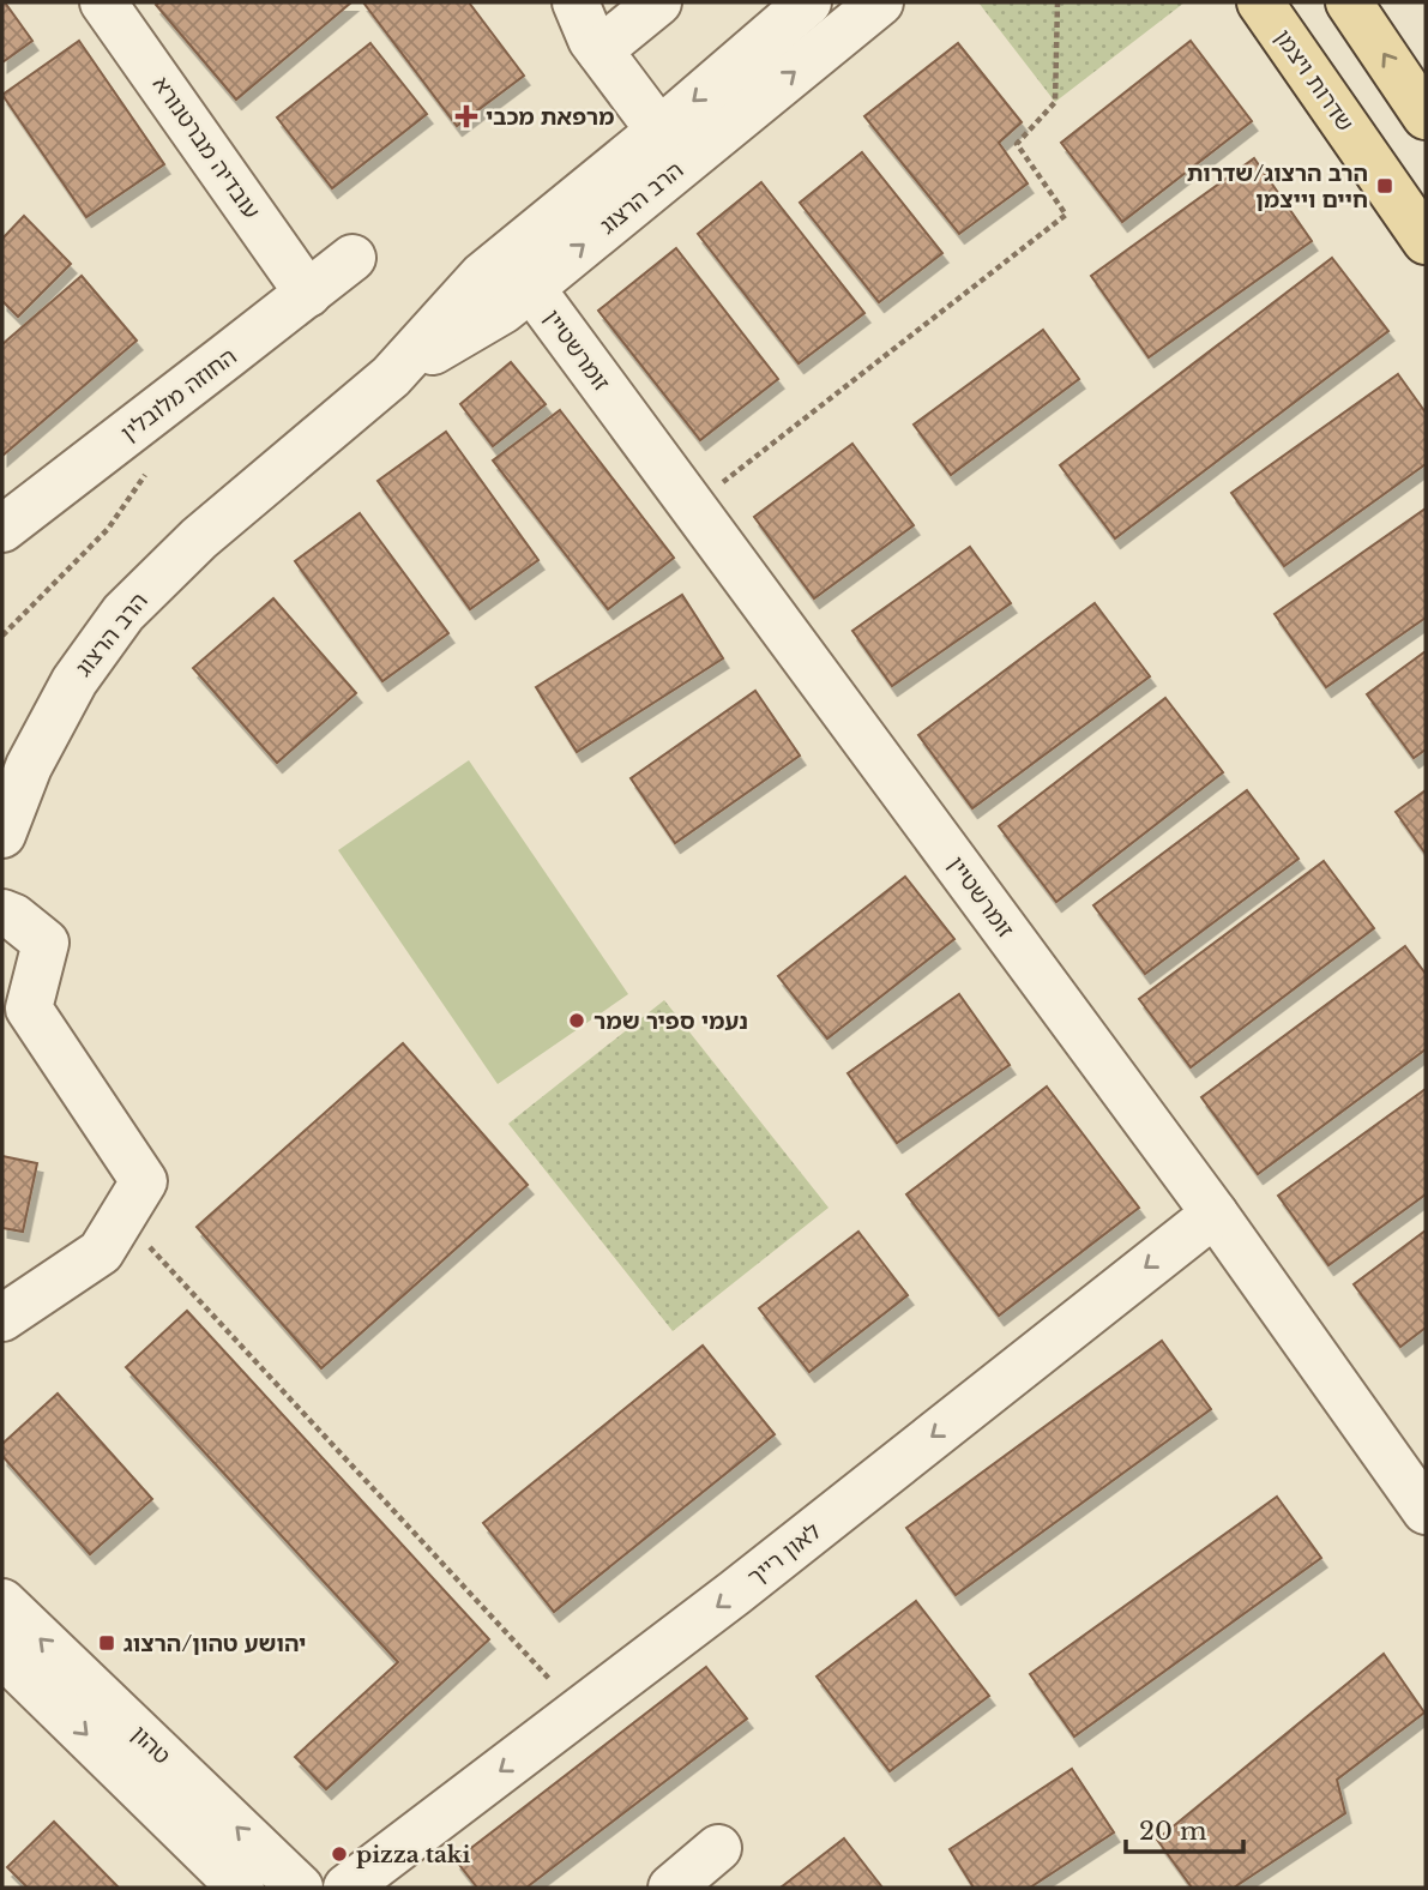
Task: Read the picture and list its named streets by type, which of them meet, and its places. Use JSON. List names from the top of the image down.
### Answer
{
  "streets": {
    "main road": ["שדרות ויצמן"],
    "street": [
      "עובדיה מברטנורא",
      "הרב הרצוג",
      "זומרשטיין",
      "החוזה מלובלין",
      "לאון רייך",
      "טהון"
    ]
  },
  "crossings": [
    ["עובדיה מברטנורא", "החוזה מלובלין"],
    ["הרב הרצוג", "זומרשטיין"],
    ["זומרשטיין", "לאון רייך"]
  ],
  "one_way": ["לאון רייך"],
  "places": {
    "health": ["מרפאת מכבי"],
    "transit": ["הרב הרצוג/שדרות חיים וייצמן", "יהושע טהון/הרצוג"],
    "other": ["נעמי ספיר שמר", "pizza taki"]
  },
  "scale_bar": "20 m"
}
